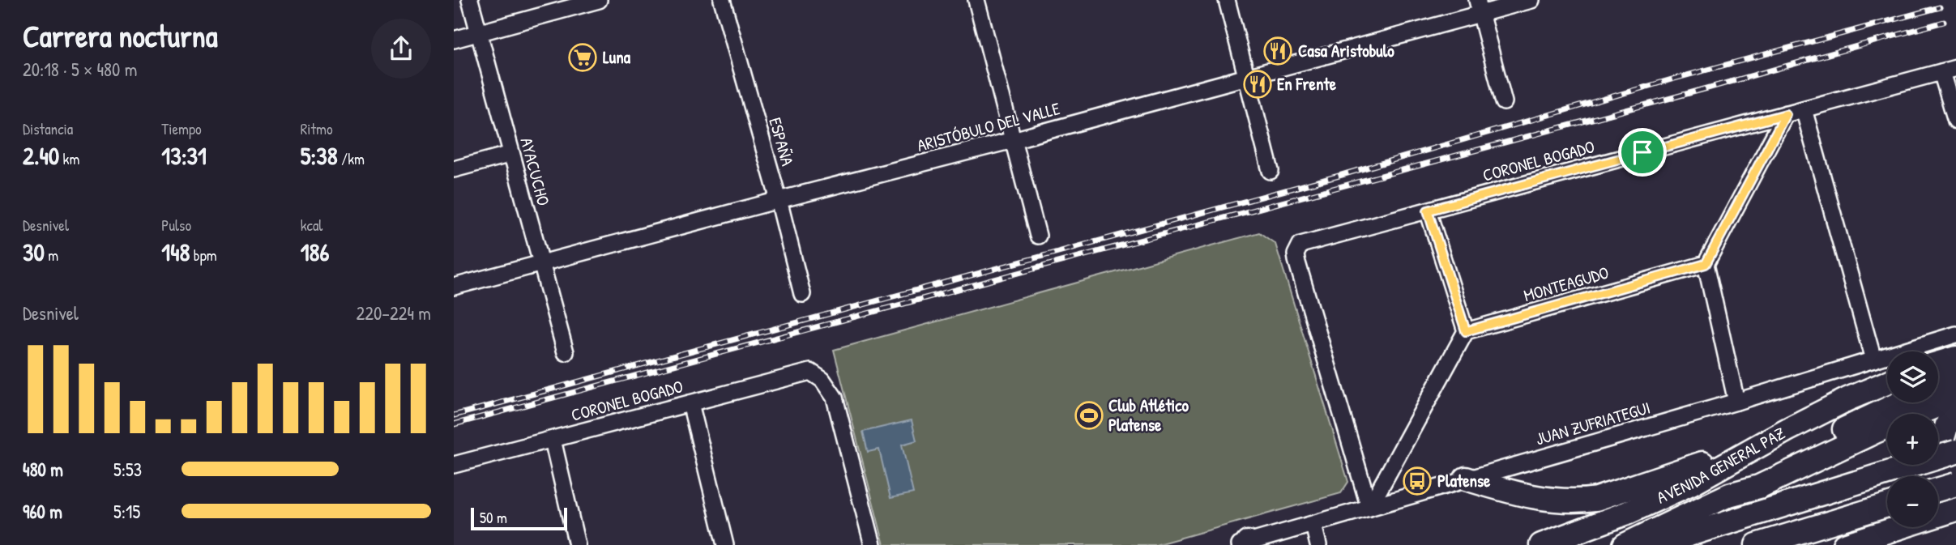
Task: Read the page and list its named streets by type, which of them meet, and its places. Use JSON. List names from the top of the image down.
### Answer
{
  "streets": {
    "highway": ["AVENIDA GENERAL PAZ"],
    "street": [
      "ARISTÓBULO DEL VALLE",
      "ESPAÑA",
      "CORONEL BOGADO",
      "AYACUCHO",
      "MONTEAGUDO",
      "JUAN ZUFRIATEGUI"
    ]
  },
  "crossings": [
    ["ARISTÓBULO DEL VALLE", "ESPAÑA"],
    ["ARISTÓBULO DEL VALLE", "AYACUCHO"],
    ["CORONEL BOGADO", "JUAN ZUFRIATEGUI"]
  ],
  "places": {
    "restaurant": ["Casa Aristobulo", "En Frente"],
    "supermarket": ["Luna"],
    "sports": ["Club Atlético Platense"],
    "bus stop": ["Platense"]
  },
  "scale_bar": "50 m",
  "page": {
    "heading": ["Carrera nocturna", "20:18 · 5 × 480 m"],
    "stats": [
      ["Distancia", "2.40 km"],
      ["Tiempo", "13:31"],
      ["Ritmo", "5:38 /km"],
      ["Desnivel", "30 m"],
      ["Pulso", "148 bpm"],
      ["kcal", "186"]
    ],
    "chart": ["Desnivel", "220–224 m"],
    "map_buttons": ["+", "−"],
    "list": [
      {
        "name": "480 m",
        "note": "5:53"
      },
      {
        "name": "960 m",
        "note": "5:15"
      }
    ],
    "scale": "50 m"
  }
}
